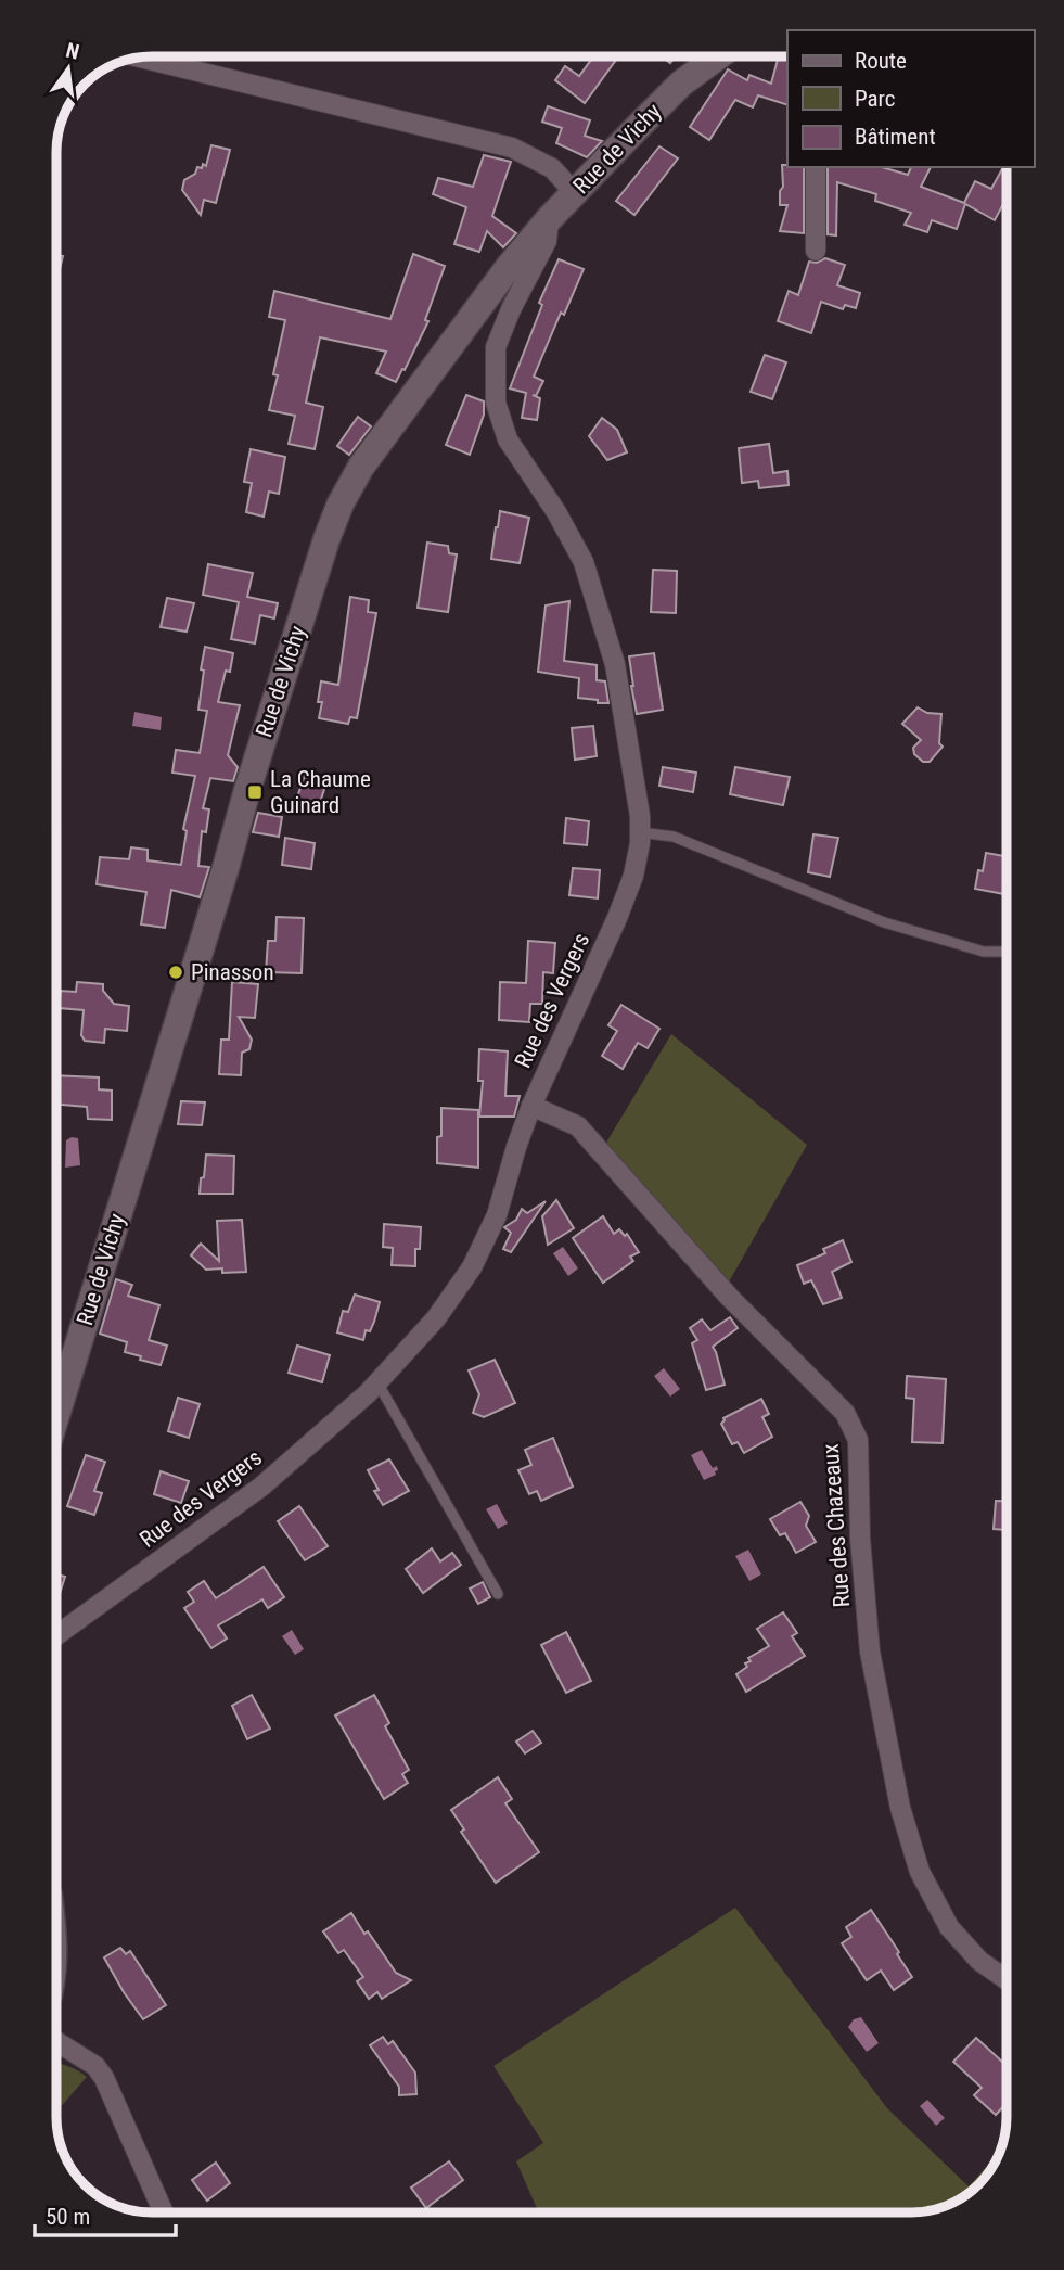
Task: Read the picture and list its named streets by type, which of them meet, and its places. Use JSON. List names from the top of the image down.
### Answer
{
  "streets": {
    "street": ["Rue de Vichy", "Rue des Vergers", "Rue des Chazeaux"]
  },
  "crossings": [
    ["Rue de Vichy", "Rue des Vergers"],
    ["Rue des Vergers", "Rue des Chazeaux"]
  ],
  "places": {
    "transit": ["La Chaume Guinard"],
    "other": ["Pinasson"]
  },
  "legend": ["Route", "Parc", "Bâtiment"],
  "scale_bar": "50 m",
  "north": "top"
}
